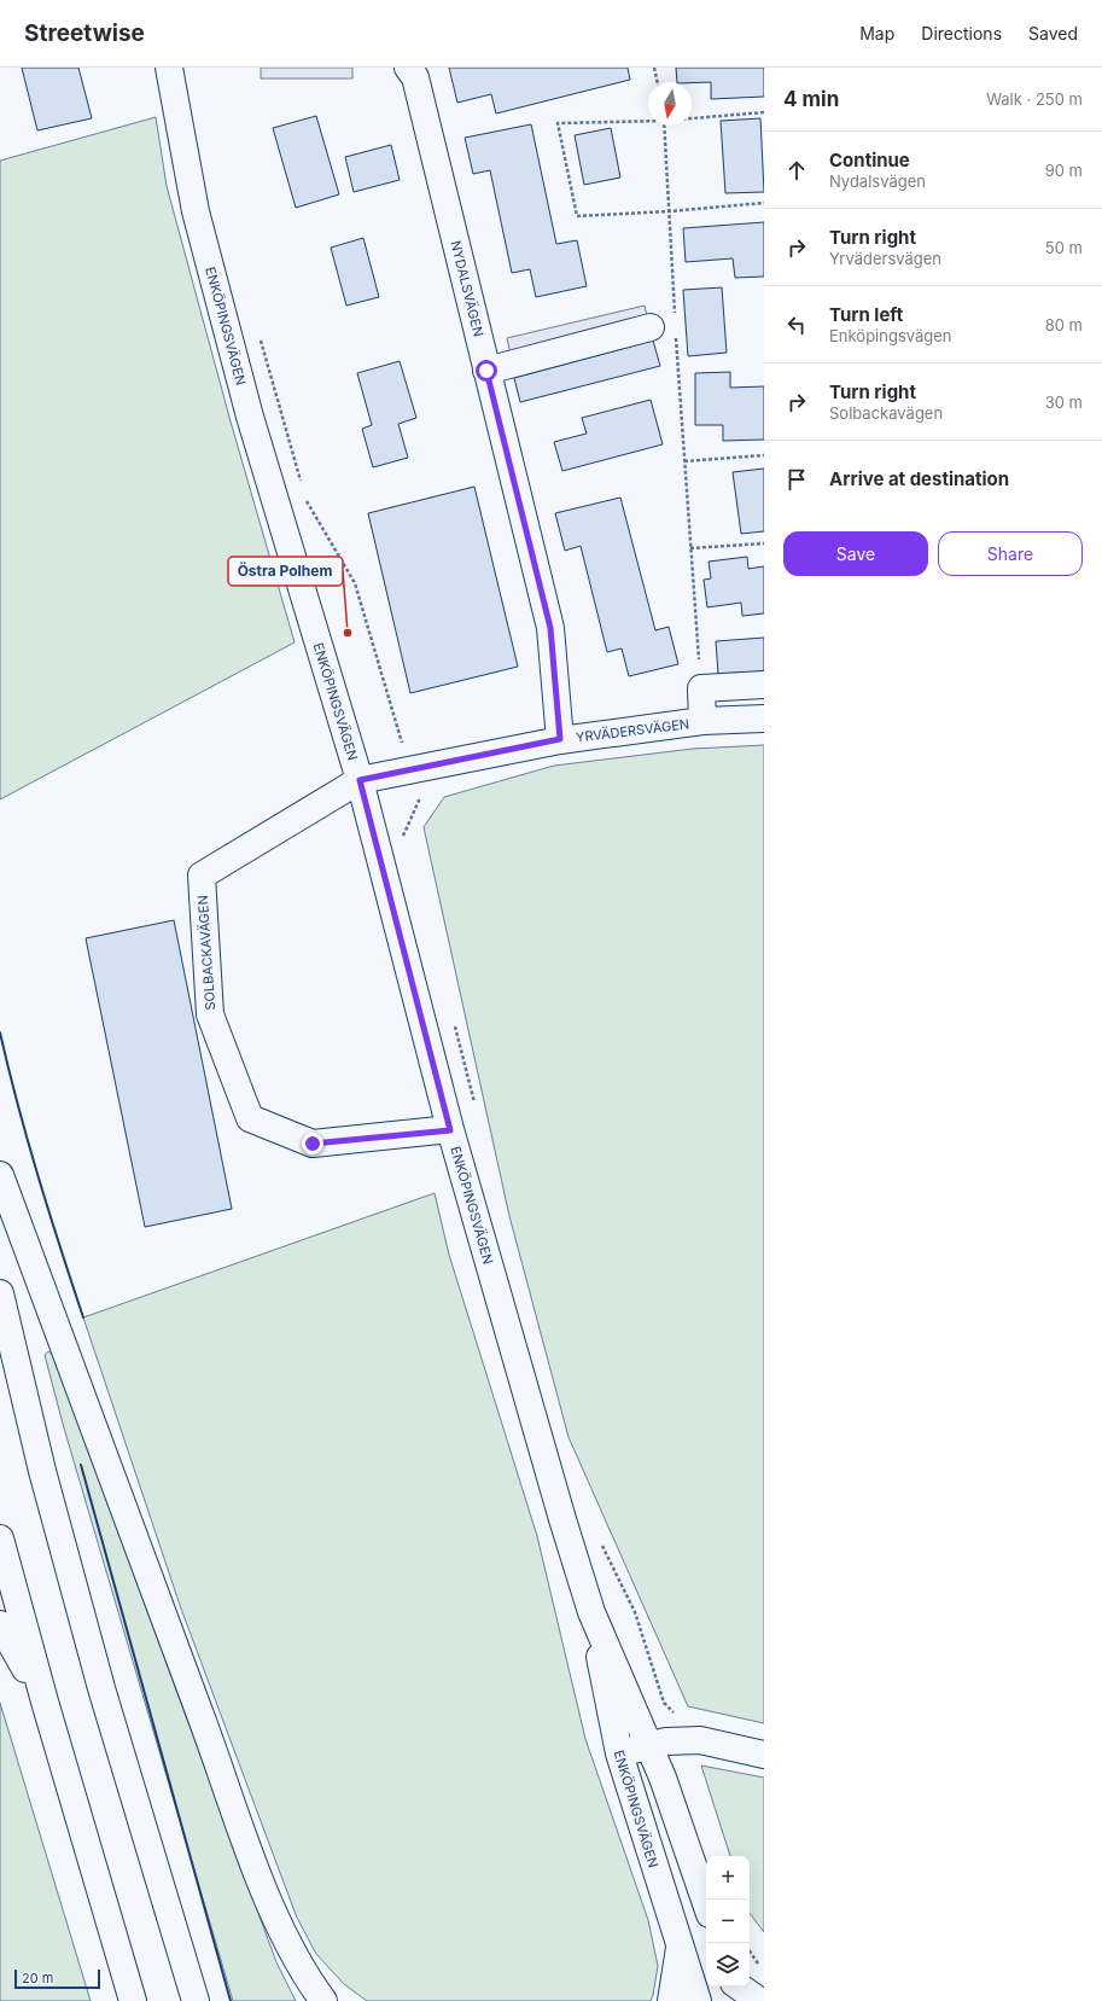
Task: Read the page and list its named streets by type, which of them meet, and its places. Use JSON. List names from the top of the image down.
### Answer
{
  "streets": {
    "main road": [
      "NYDALSVÄGEN",
      "ENKÖPINGSVÄGEN",
      "YRVÄDERSVÄGEN",
      "SOLBACKAVÄGEN"
    ]
  },
  "crossings": [
    ["NYDALSVÄGEN", "YRVÄDERSVÄGEN"],
    ["ENKÖPINGSVÄGEN", "YRVÄDERSVÄGEN"],
    ["ENKÖPINGSVÄGEN", "SOLBACKAVÄGEN"],
    ["YRVÄDERSVÄGEN", "SOLBACKAVÄGEN"]
  ],
  "places": ["Östra Polhem"],
  "scale_bar": "20 m",
  "north": "bottom",
  "page": {
    "header": "Streetwise",
    "nav": ["Map", "Directions", "Saved"],
    "heading": ["4 min", "Walk · 250 m"],
    "list": [
      ["Continue", "Nydalsvägen", "90 m"],
      ["Turn right", "Yrvädersvägen", "50 m"],
      ["Turn left", "Enköpingsvägen", "80 m"],
      ["Turn right", "Solbackavägen", "30 m"],
      "Arrive at destination"
    ],
    "buttons": ["Save", "Share"],
    "map_buttons": ["+", "−"],
    "scale": "20 m"
  }
}
